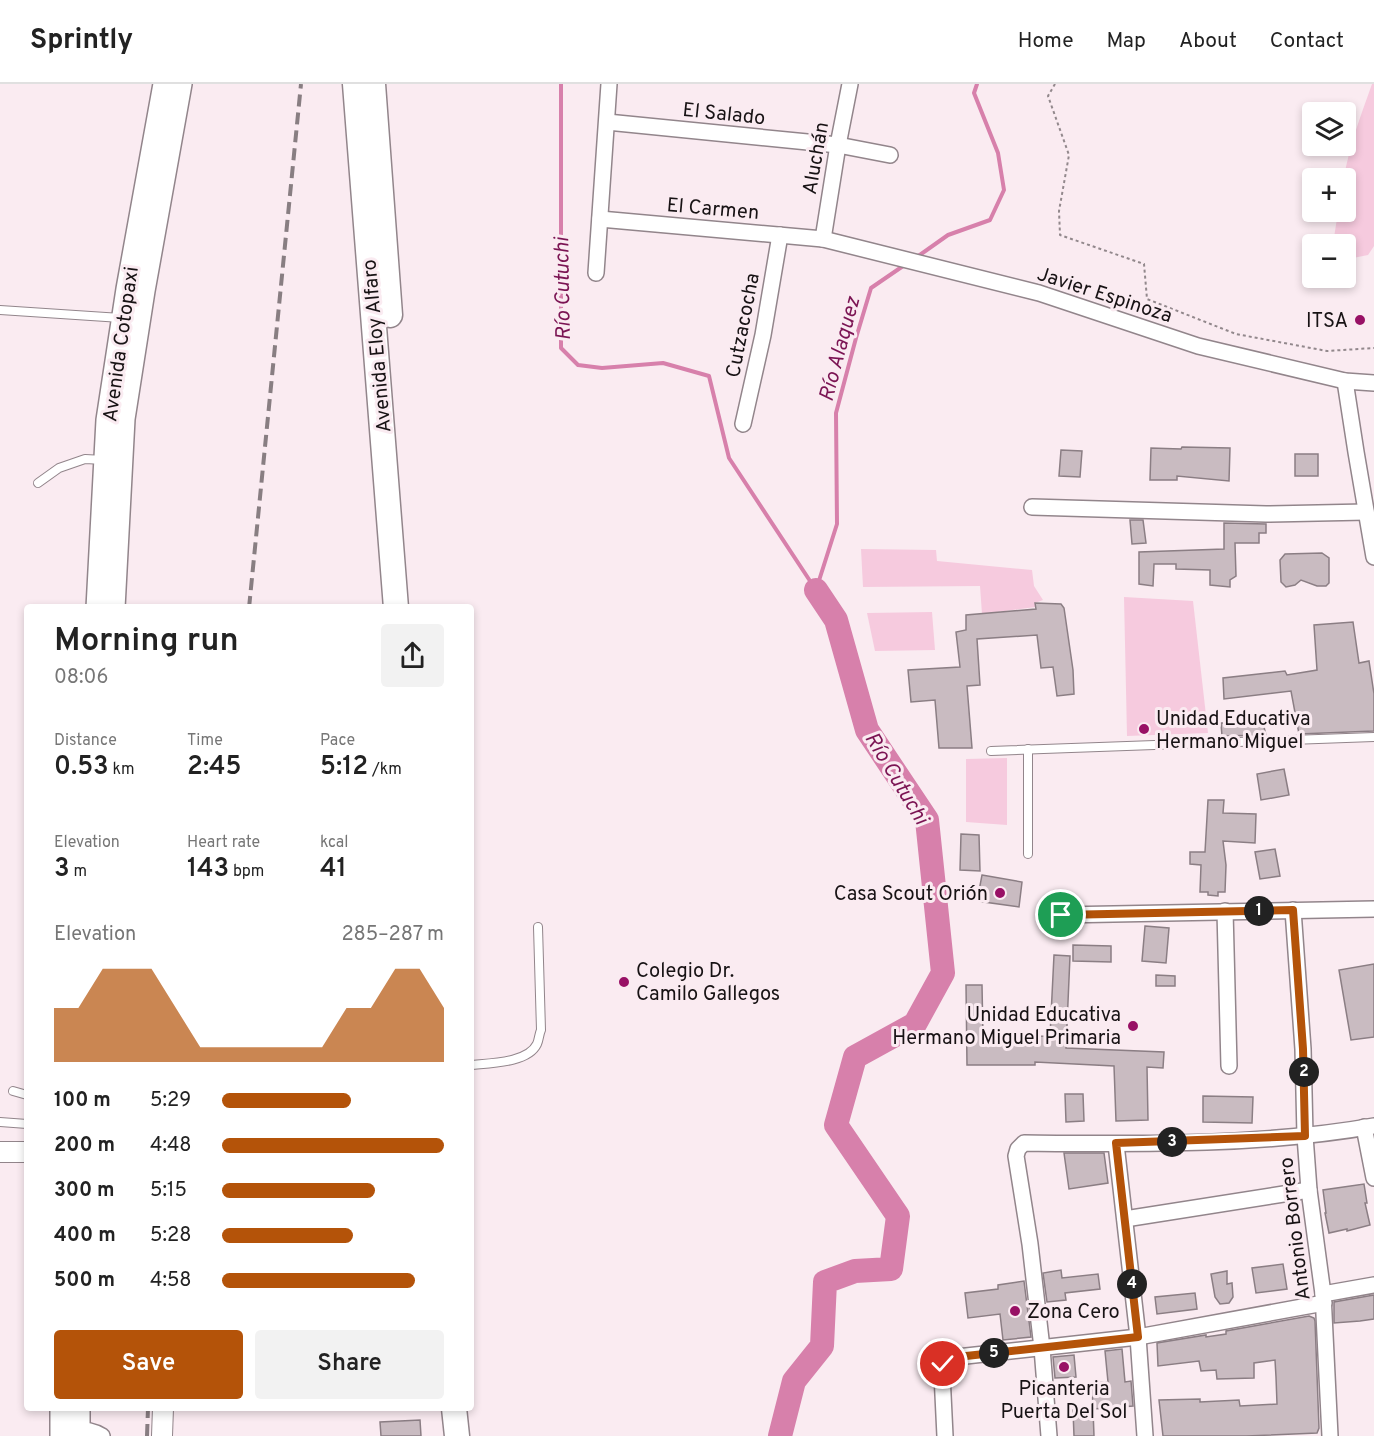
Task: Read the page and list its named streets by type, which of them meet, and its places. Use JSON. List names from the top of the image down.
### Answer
{
  "streets": {
    "main road": ["Avenida Cotopaxi", "Avenida Eloy Alfaro"],
    "street": [
      "El Salado",
      "Aluchán",
      "El Carmen",
      "Javier Espinoza",
      "Cutzacocha",
      "Antonio Borrero"
    ]
  },
  "crossings": [
    ["El Salado", "Aluchán"],
    ["Aluchán", "El Carmen"],
    ["Aluchán", "Javier Espinoza"],
    ["El Carmen", "Javier Espinoza"],
    ["El Carmen", "Cutzacocha"]
  ],
  "water": ["Río Cutuchi", "Río Alaquez"],
  "places": [
    "ITSA",
    "Unidad Educativa Hermano Miguel",
    "Casa Scout Orión",
    "Colegio Dr. Camilo Gallegos",
    "Unidad Educativa Hermano Miguel Primaria",
    "Zona Cero",
    "Picanteria Puerta Del Sol"
  ],
  "page": {
    "header": "Sprintly",
    "nav": [
      "Home",
      "Map",
      "About",
      "Contact"
    ],
    "map_buttons": ["+", "−"],
    "heading": ["Morning run", "08:06"],
    "stats": [
      ["Distance", "0.53 km"],
      ["Time", "2:45"],
      ["Pace", "5:12 /km"],
      ["Elevation", "3 m"],
      ["Heart rate", "143 bpm"],
      ["kcal", "41"]
    ],
    "pins": [
      "1",
      "2",
      "3",
      "4",
      "5"
    ],
    "chart": ["Elevation", "285–287 m"],
    "list": [
      {
        "name": "100 m",
        "note": "5:29"
      },
      {
        "name": "200 m",
        "note": "4:48"
      },
      {
        "name": "300 m",
        "note": "5:15"
      },
      {
        "name": "400 m",
        "note": "5:28"
      },
      {
        "name": "500 m",
        "note": "4:58"
      }
    ],
    "buttons": ["Save", "Share"]
  }
}
